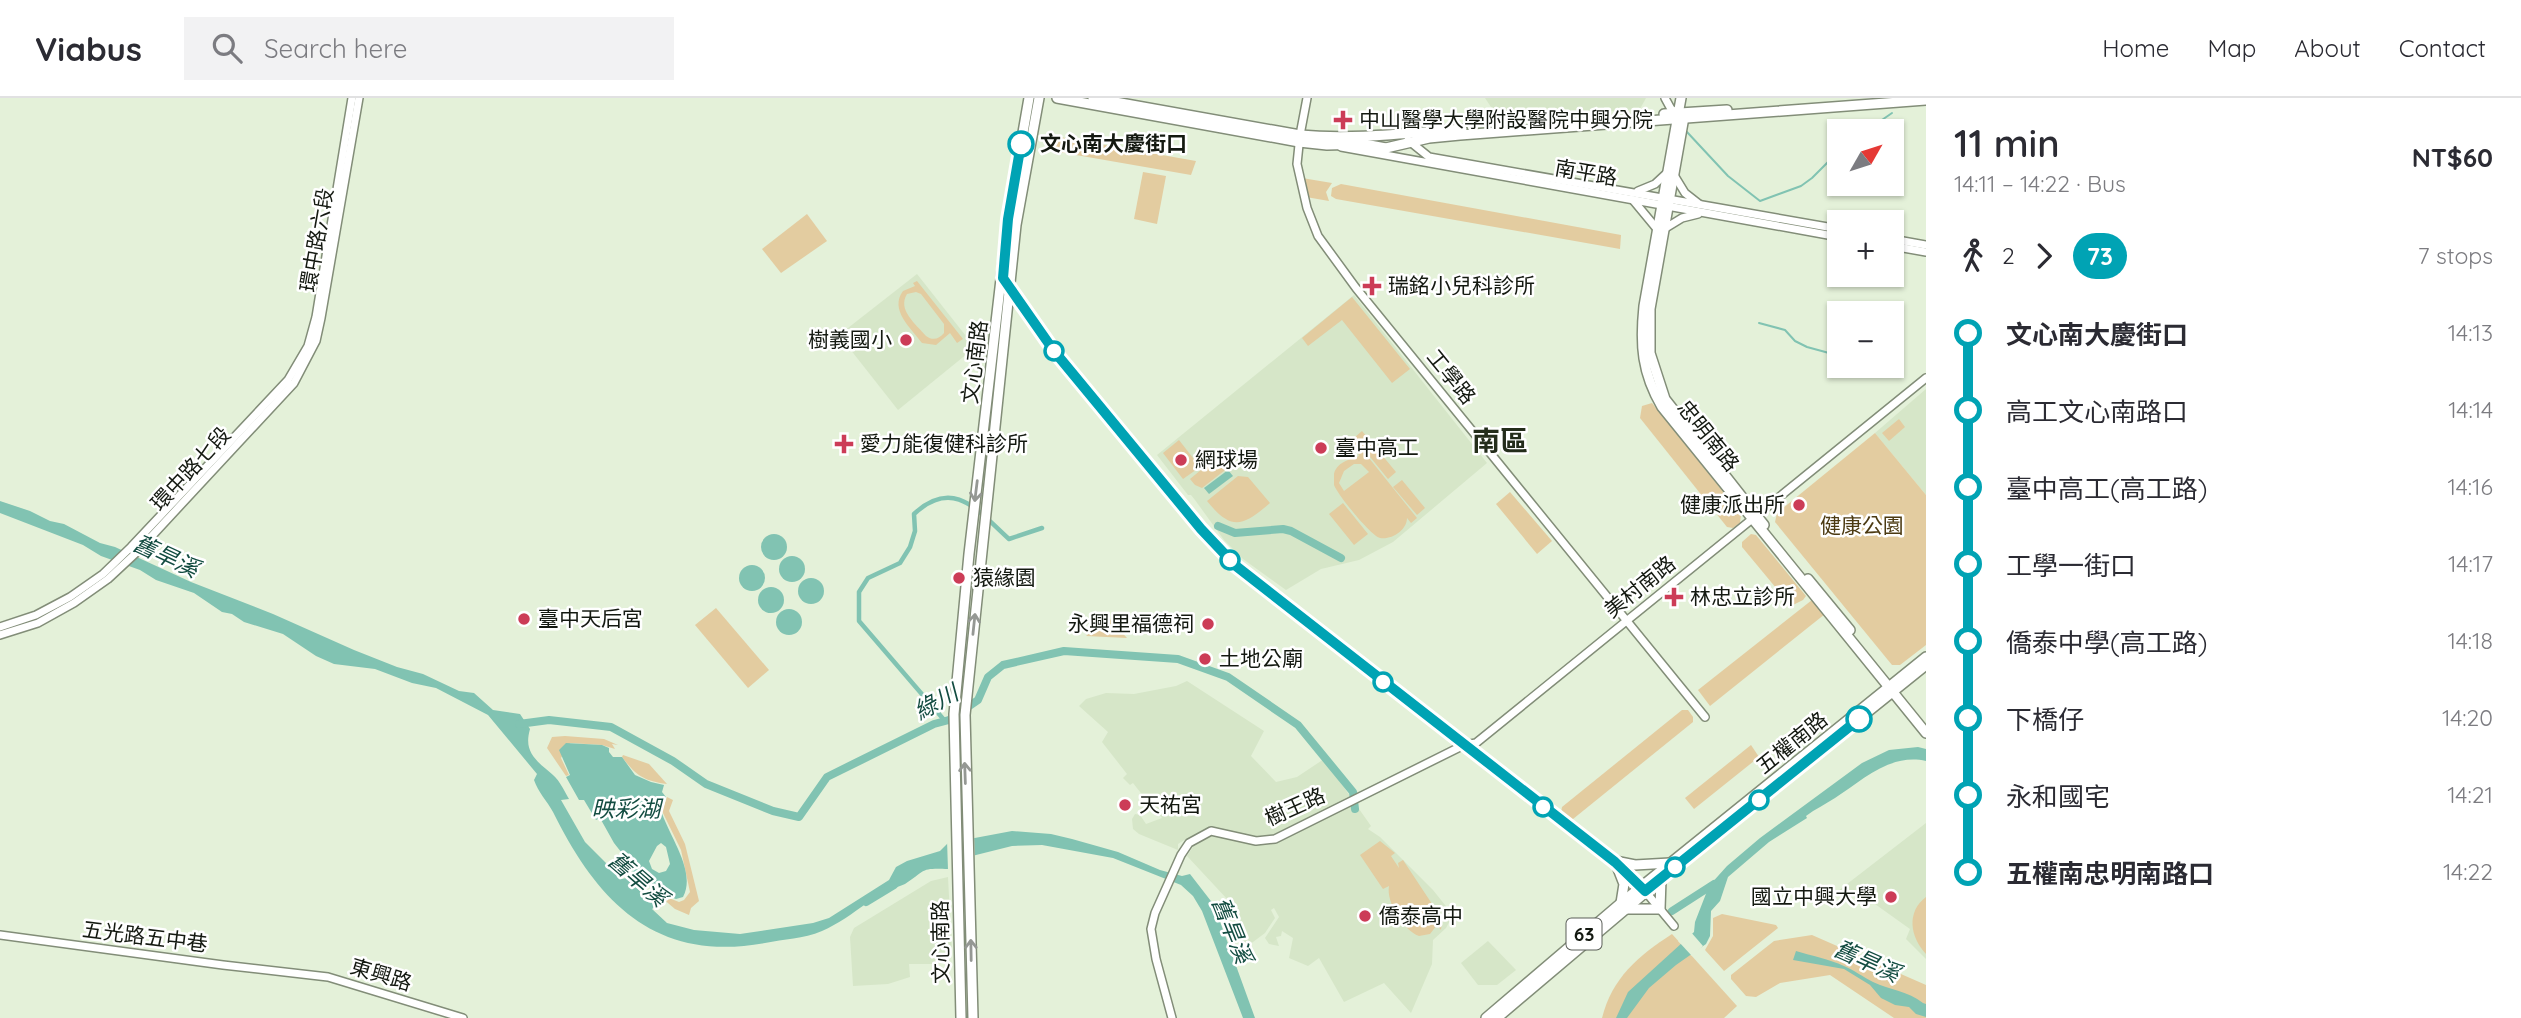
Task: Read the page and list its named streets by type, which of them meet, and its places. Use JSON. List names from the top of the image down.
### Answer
{
  "streets": {
    "main road": [
      "文心南路",
      "忠明南路",
      "五權南路",
      "63"
    ],
    "street": [
      "南平路",
      "環中路六段",
      "工學路",
      "環中路七段",
      "美村南路",
      "樹王路",
      "五光路五中巷",
      "東興路"
    ]
  },
  "crossings": [
    ["南平路", "忠明南路"],
    ["環中路六段", "環中路七段"],
    ["工學路", "美村南路"],
    ["忠明南路", "美村南路"],
    ["忠明南路", "五權南路"],
    ["美村南路", "樹王路"],
    ["五光路五中巷", "東興路"]
  ],
  "districts": ["南區"],
  "water": ["舊旱溪", "綠川", "映彩湖"],
  "parks": ["健康公園"],
  "places": {
    "health": [
      "中山醫學大學附設醫院中興分院",
      "瑞銘小兒科診所",
      "愛力能復健科診所",
      "林忠立診所"
    ],
    "other": [
      "文心南大慶街口",
      "樹義國小",
      "臺中高工",
      "網球場",
      "健康派出所",
      "猿緣園",
      "臺中天后宮",
      "永興里福德祠",
      "土地公廟",
      "天祐宮",
      "國立中興大學",
      "僑泰高中"
    ]
  },
  "lines": ["bus line 73"],
  "north": "top right",
  "page": {
    "header": "Viabus",
    "search": "Search here",
    "nav": [
      "Home",
      "Map",
      "About",
      "Contact"
    ],
    "heading": ["11 min", "14:11 – 14:22 · Bus", "NT$60"],
    "map_buttons": ["+", "−"],
    "legs": ["2", "73", "7 stops"],
    "list": [
      {
        "name": "文心南大慶街口",
        "value": "14:13"
      },
      {
        "name": "高工文心南路口",
        "value": "14:14"
      },
      {
        "name": "臺中高工(高工路)",
        "value": "14:16"
      },
      {
        "name": "工學一街口",
        "value": "14:17"
      },
      {
        "name": "僑泰中學(高工路)",
        "value": "14:18"
      },
      {
        "name": "下橋仔",
        "value": "14:20"
      },
      {
        "name": "永和國宅",
        "value": "14:21"
      },
      {
        "name": "五權南忠明南路口",
        "value": "14:22"
      }
    ]
  }
}
